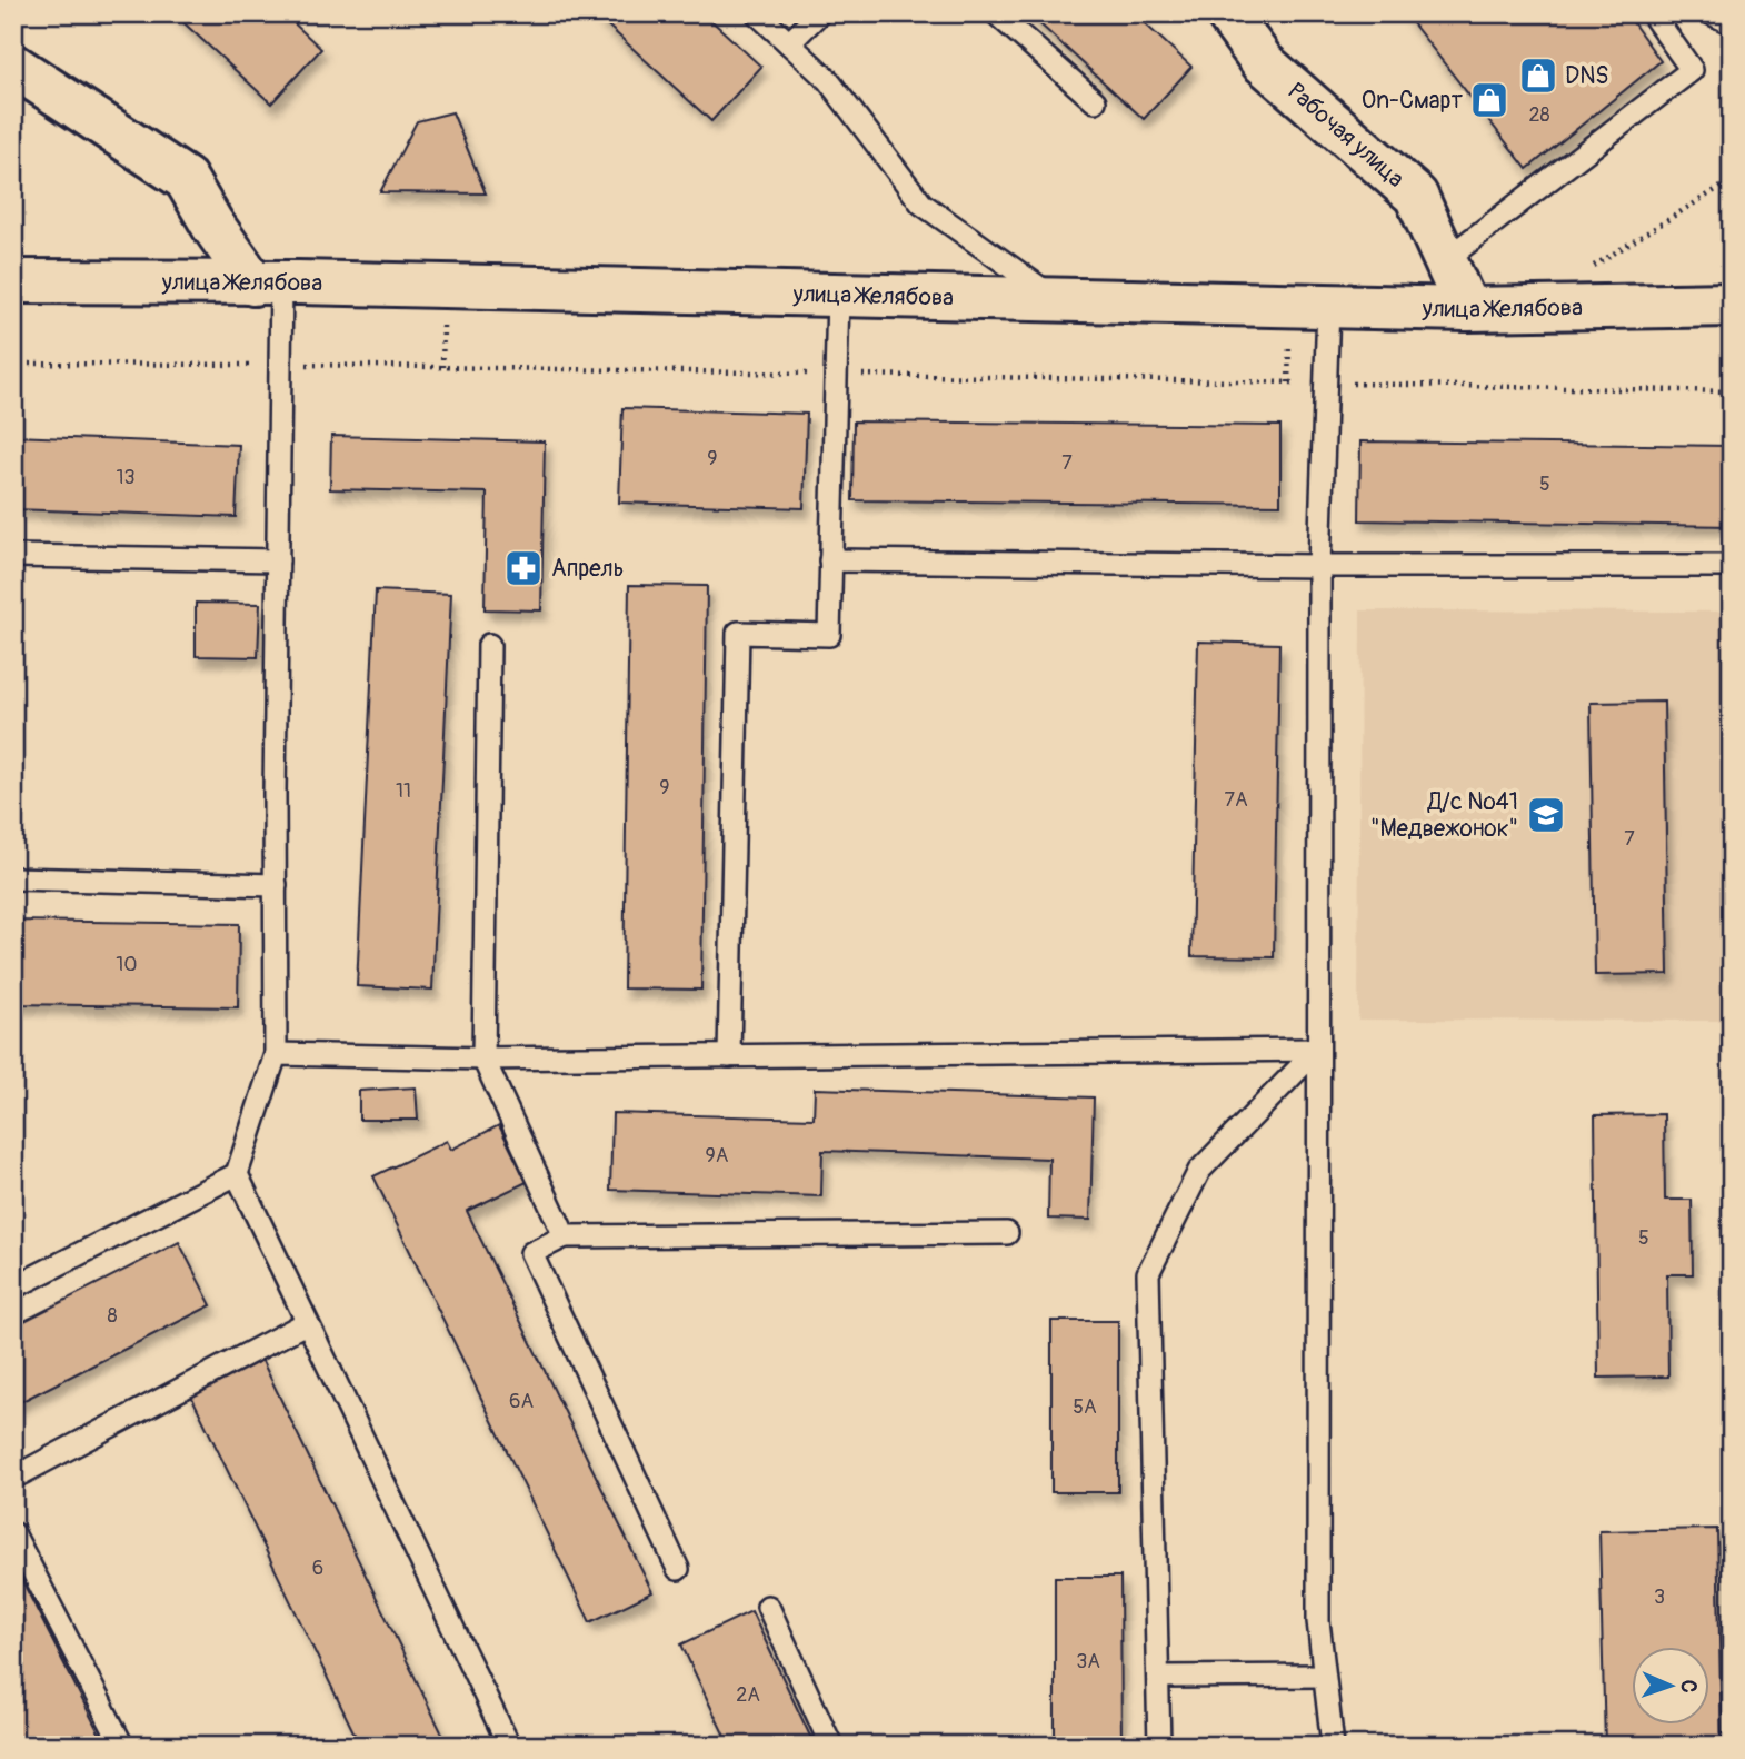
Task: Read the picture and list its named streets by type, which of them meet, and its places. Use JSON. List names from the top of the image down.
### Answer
{
  "streets": {
    "street": ["Рабочая улица", "улица Желябова"]
  },
  "crossings": [
    ["Рабочая улица", "улица Желябова"]
  ],
  "places": {
    "shop": ["DNS", "On-Смарт"],
    "pharmacy": ["Апрель"],
    "school or university": ["Д/с №41 \"Медвежонок\""]
  },
  "house_numbers": [
    "28",
    "9",
    "7",
    "13",
    "5",
    "9",
    "11",
    "7А",
    "7",
    "10",
    "9А",
    "5",
    "8",
    "6А",
    "5А",
    "6",
    "3",
    "3А",
    "2А"
  ],
  "north": "right"
}
